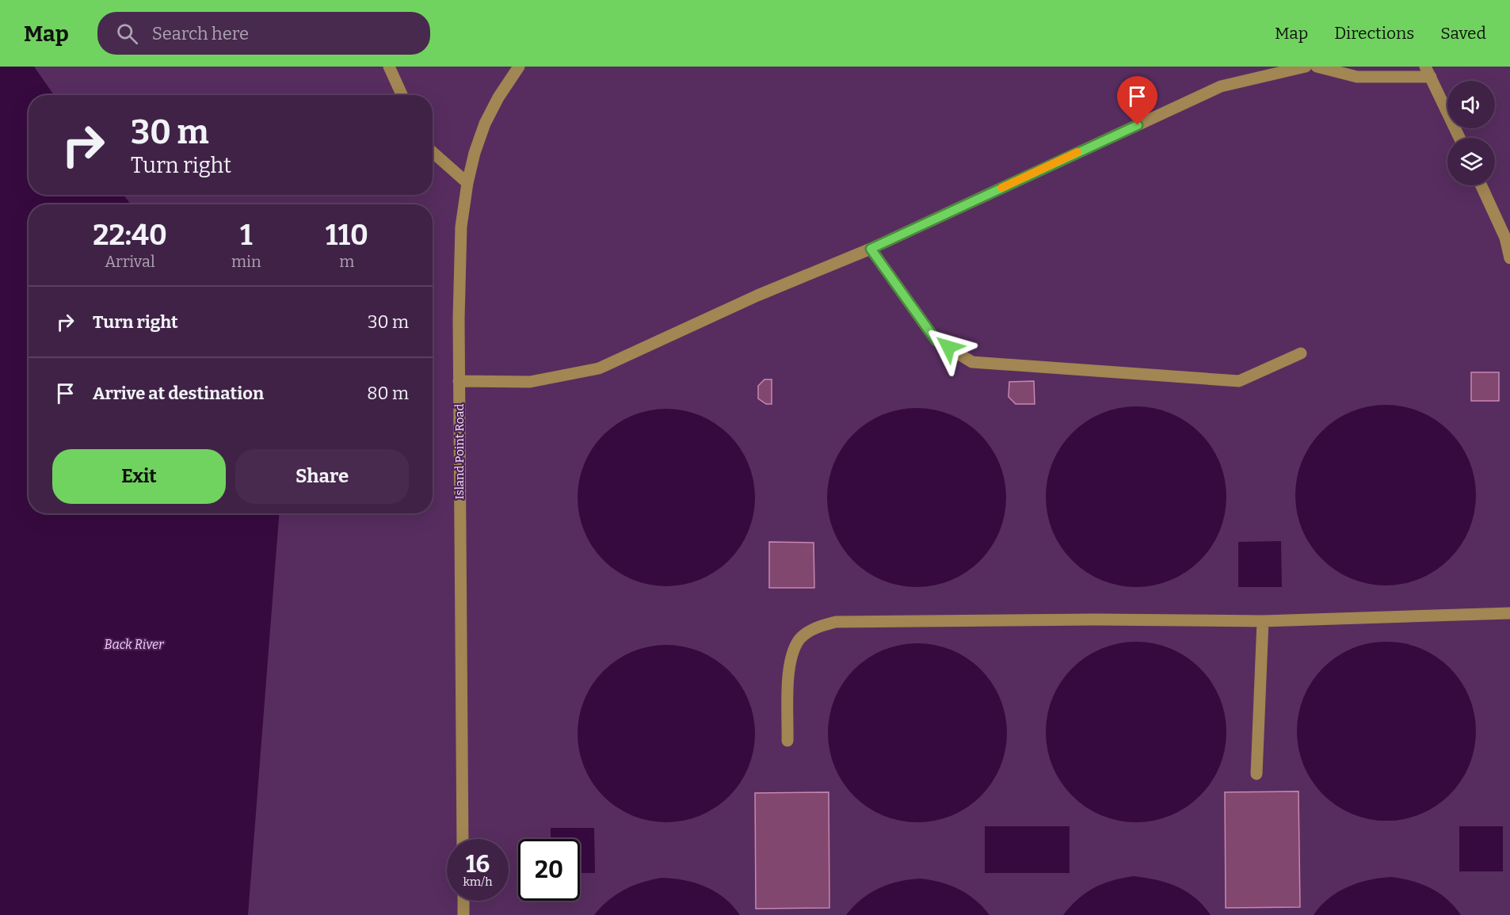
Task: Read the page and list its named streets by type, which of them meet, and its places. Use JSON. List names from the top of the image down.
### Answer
{
  "streets": {
    "street": ["Island Point Road"]
  },
  "water": ["Back River"],
  "page": {
    "header": "Map",
    "search": "Search here",
    "nav": ["Map", "Directions", "Saved"],
    "turn": ["30 m", "Turn right"],
    "eta": [
      "22:40",
      "Arrival",
      "1",
      "min",
      "110",
      "m"
    ],
    "list": [
      {
        "name": "Turn right",
        "value": "30 m"
      },
      {
        "name": "Arrive at destination",
        "value": "80 m"
      }
    ],
    "buttons": ["Exit", "Share"],
    "speed": "16 km/h",
    "limit": "20"
  }
}
